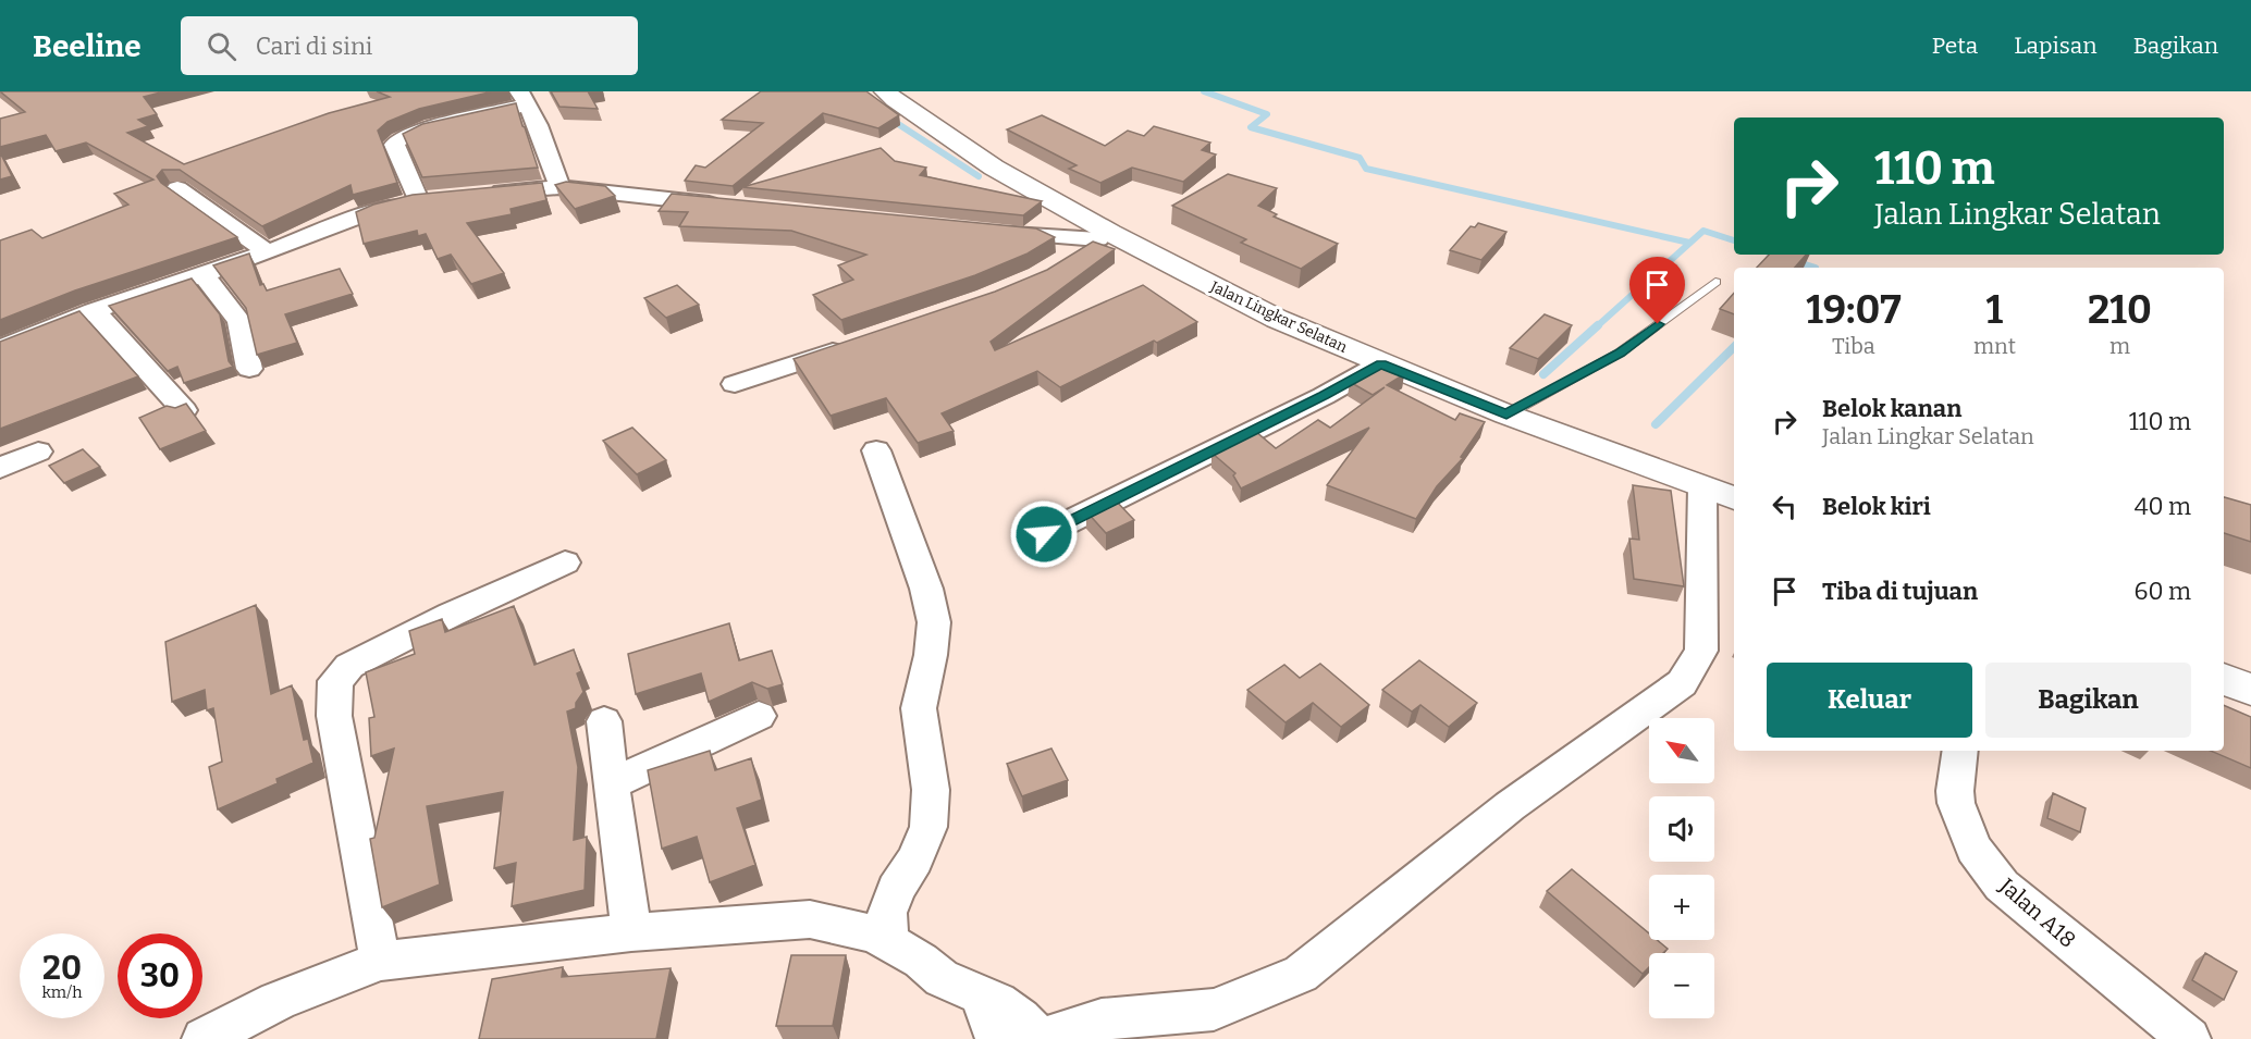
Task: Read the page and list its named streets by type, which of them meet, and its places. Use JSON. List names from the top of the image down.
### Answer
{
  "streets": {
    "highway": ["Jalan Lingkar Selatan"],
    "street": ["Jalan A18"]
  },
  "north": "top left",
  "page": {
    "header": "Beeline",
    "search": "Cari di sini",
    "nav": ["Peta", "Lapisan", "Bagikan"],
    "turn": ["110 m", "Jalan Lingkar Selatan"],
    "eta": [
      "19:07",
      "Tiba",
      "1",
      "mnt",
      "210",
      "m"
    ],
    "list": [
      {
        "name": "Belok kanan",
        "note": "Jalan Lingkar Selatan",
        "value": "110 m"
      },
      {
        "name": "Belok kiri",
        "value": "40 m"
      },
      {
        "name": "Tiba di tujuan",
        "value": "60 m"
      }
    ],
    "buttons": ["Keluar", "Bagikan"],
    "map_buttons": ["+", "−"],
    "speed": "20 km/h",
    "limit": "30"
  }
}
